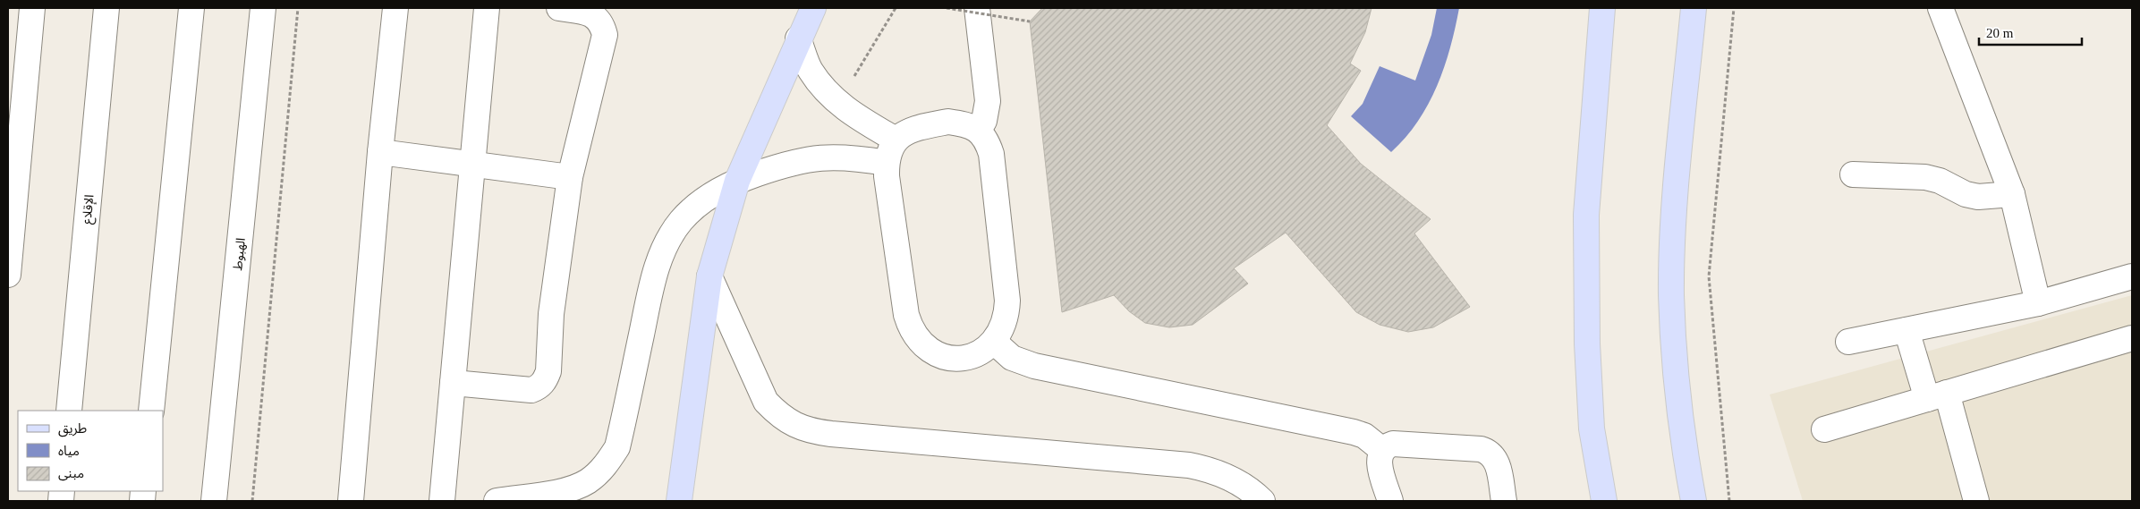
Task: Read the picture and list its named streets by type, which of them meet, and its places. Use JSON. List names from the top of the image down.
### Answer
{
  "streets": {
    "street": ["الإقلاع", "الهبوط"]
  },
  "legend": ["طريق", "مياه", "مبنى"],
  "scale_bar": "20 m"
}
